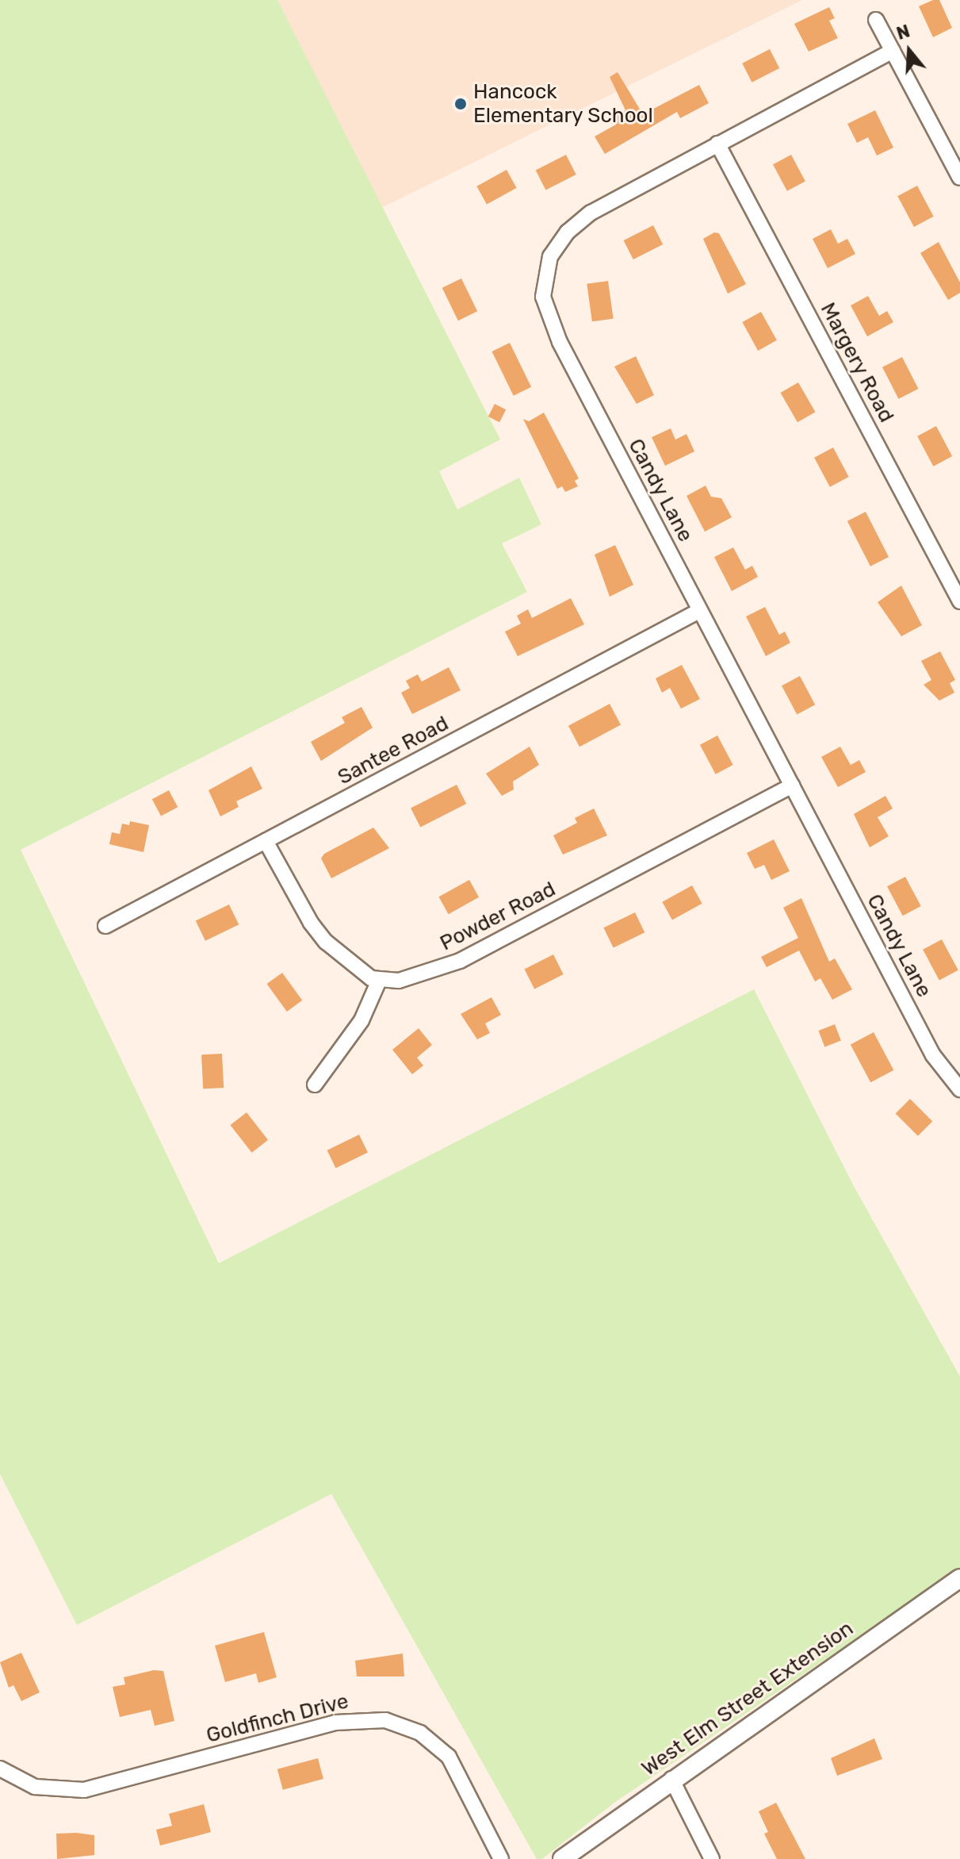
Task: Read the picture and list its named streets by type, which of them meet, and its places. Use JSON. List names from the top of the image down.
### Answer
{
  "streets": {
    "street": [
      "Margery Road",
      "Candy Lane",
      "Santee Road",
      "Powder Road",
      "West Elm Street Extension",
      "Goldfinch Drive"
    ]
  },
  "crossings": [
    ["Margery Road", "Candy Lane"],
    ["Candy Lane", "Santee Road"],
    ["Candy Lane", "Powder Road"]
  ],
  "places": ["Hancock Elementary School"],
  "north": "top"
}
